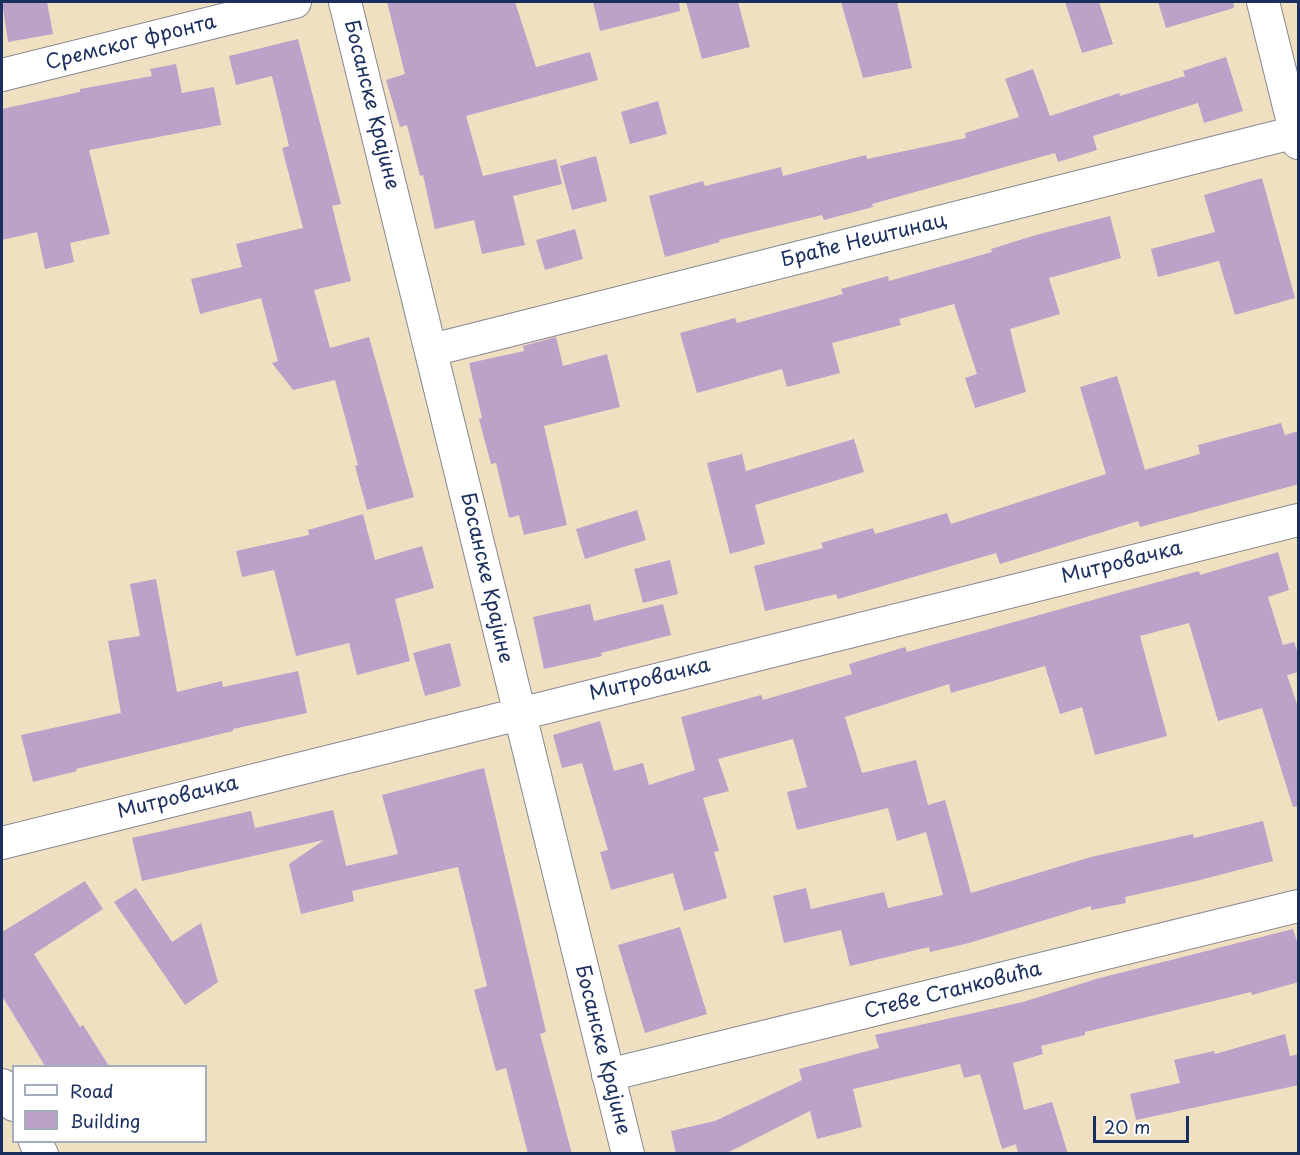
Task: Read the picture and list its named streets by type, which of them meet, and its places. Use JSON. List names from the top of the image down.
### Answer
{
  "streets": {
    "street": [
      "Сремског фронта",
      "Босанске Крајине",
      "Браће Нештинац",
      "Митровачка",
      "Стеве Станковића"
    ]
  },
  "crossings": [
    ["Босанске Крајине", "Браће Нештинац"],
    ["Босанске Крајине", "Митровачка"],
    ["Босанске Крајине", "Стеве Станковића"]
  ],
  "legend": ["Road", "Building"],
  "scale_bar": "20 m"
}
